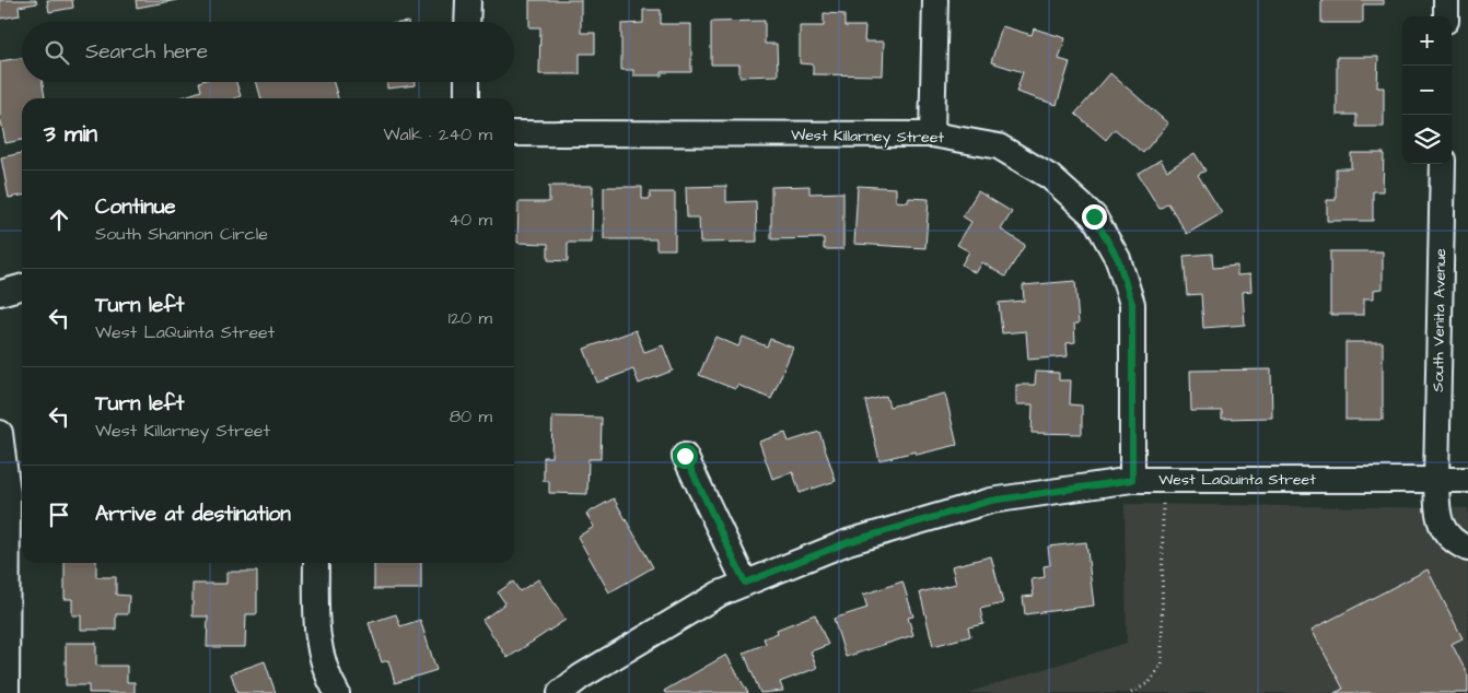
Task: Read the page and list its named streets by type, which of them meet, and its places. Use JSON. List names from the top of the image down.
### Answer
{
  "streets": {
    "street": ["West Killarney Street", "South Venita Avenue", "West LaQuinta Street"]
  },
  "crossings": [
    ["West Killarney Street", "West LaQuinta Street"],
    ["South Venita Avenue", "West LaQuinta Street"]
  ],
  "page": {
    "map_buttons": ["+", "−"],
    "search": "Search here",
    "heading": ["3 min", "Walk · 240 m"],
    "list": [
      ["Continue", "South Shannon Circle", "40 m"],
      ["Turn left", "West LaQuinta Street", "120 m"],
      ["Turn left", "West Killarney Street", "80 m"],
      "Arrive at destination"
    ]
  }
}
